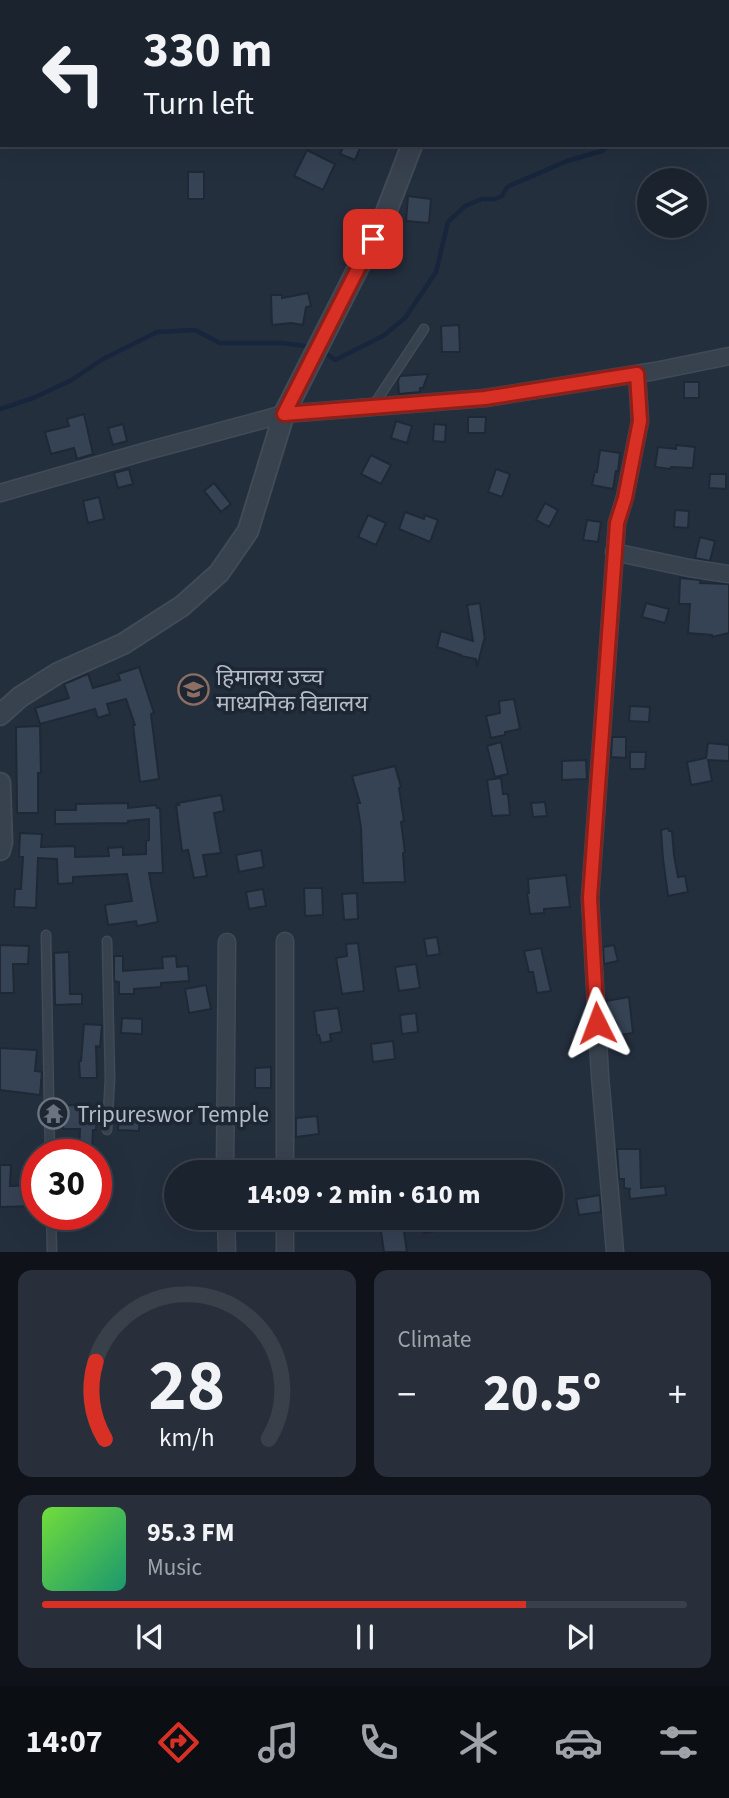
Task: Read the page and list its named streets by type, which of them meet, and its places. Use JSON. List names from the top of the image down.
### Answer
{
  "places": {
    "school or university": ["हिमालय उच्च माध्यमिक विद्यालय"],
    "temple": ["Tripureswor Temple"]
  },
  "page": {
    "turn": ["330 m", "Turn left"],
    "limit": "30",
    "trip": "14:09 · 2 min · 610 m",
    "tile": "Climate",
    "heat": ["−", "20.5°", "+"],
    "song": ["95.3 FM", "Music"],
    "tabs": "14:07",
    "gauge": ["28", "km/h"]
  }
}
